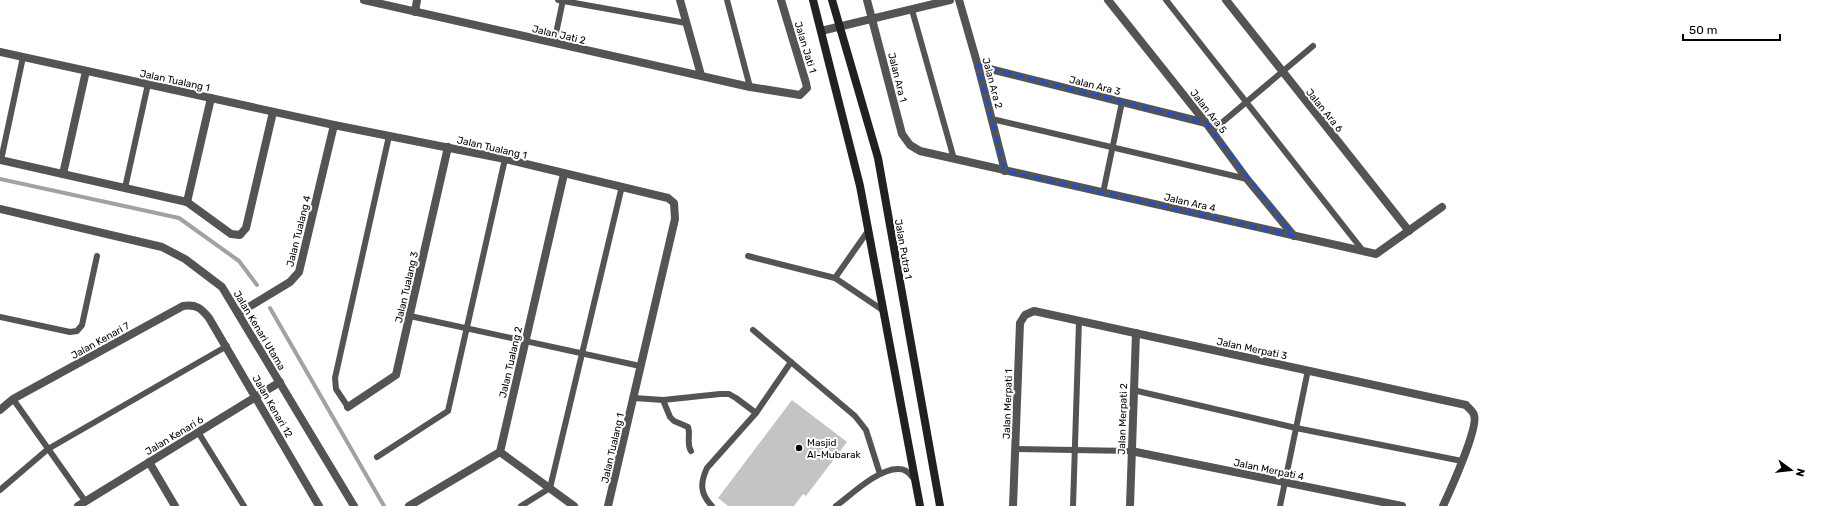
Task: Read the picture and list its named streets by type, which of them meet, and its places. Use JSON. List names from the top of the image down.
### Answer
{
  "streets": {
    "main road": ["Jalan Putra 1"],
    "street": [
      "Jalan Jati 2",
      "Jalan Jati 1",
      "Jalan Ara 1",
      "Jalan Tualang 1",
      "Jalan Ara 2",
      "Jalan Ara 3",
      "Jalan Ara 6",
      "Jalan Ara 5",
      "Jalan Ara 4",
      "Jalan Tualang 4",
      "Jalan Tualang 3",
      "Jalan Kenari Utama",
      "Jalan Kenari 7",
      "Jalan Merpati 3",
      "Jalan Tualang 2",
      "Jalan Merpati 1",
      "Jalan Kenari 12",
      "Jalan Merpati 2",
      "Jalan Kenari 6",
      "Jalan Merpati 4"
    ]
  },
  "crossings": [
    ["Jalan Jati 2", "Jalan Jati 1"],
    ["Jalan Ara 1", "Jalan Ara 4"],
    ["Jalan Tualang 1", "Jalan Tualang 4"],
    ["Jalan Tualang 1", "Jalan Tualang 3"],
    ["Jalan Tualang 1", "Jalan Tualang 2"],
    ["Jalan Ara 2", "Jalan Ara 3"],
    ["Jalan Ara 2", "Jalan Ara 4"],
    ["Jalan Ara 3", "Jalan Ara 5"],
    ["Jalan Ara 6", "Jalan Ara 4"],
    ["Jalan Ara 5", "Jalan Ara 4"],
    ["Jalan Tualang 4", "Jalan Kenari Utama"],
    ["Jalan Kenari Utama", "Jalan Kenari 6"],
    ["Jalan Kenari 7", "Jalan Kenari 12"],
    ["Jalan Merpati 3", "Jalan Merpati 1"],
    ["Jalan Merpati 3", "Jalan Merpati 2"],
    ["Jalan Kenari 12", "Jalan Kenari 6"],
    ["Jalan Merpati 2", "Jalan Merpati 4"]
  ],
  "places": ["Masjid Al-Mubarak"],
  "scale_bar": "50 m",
  "north": "right"
}
